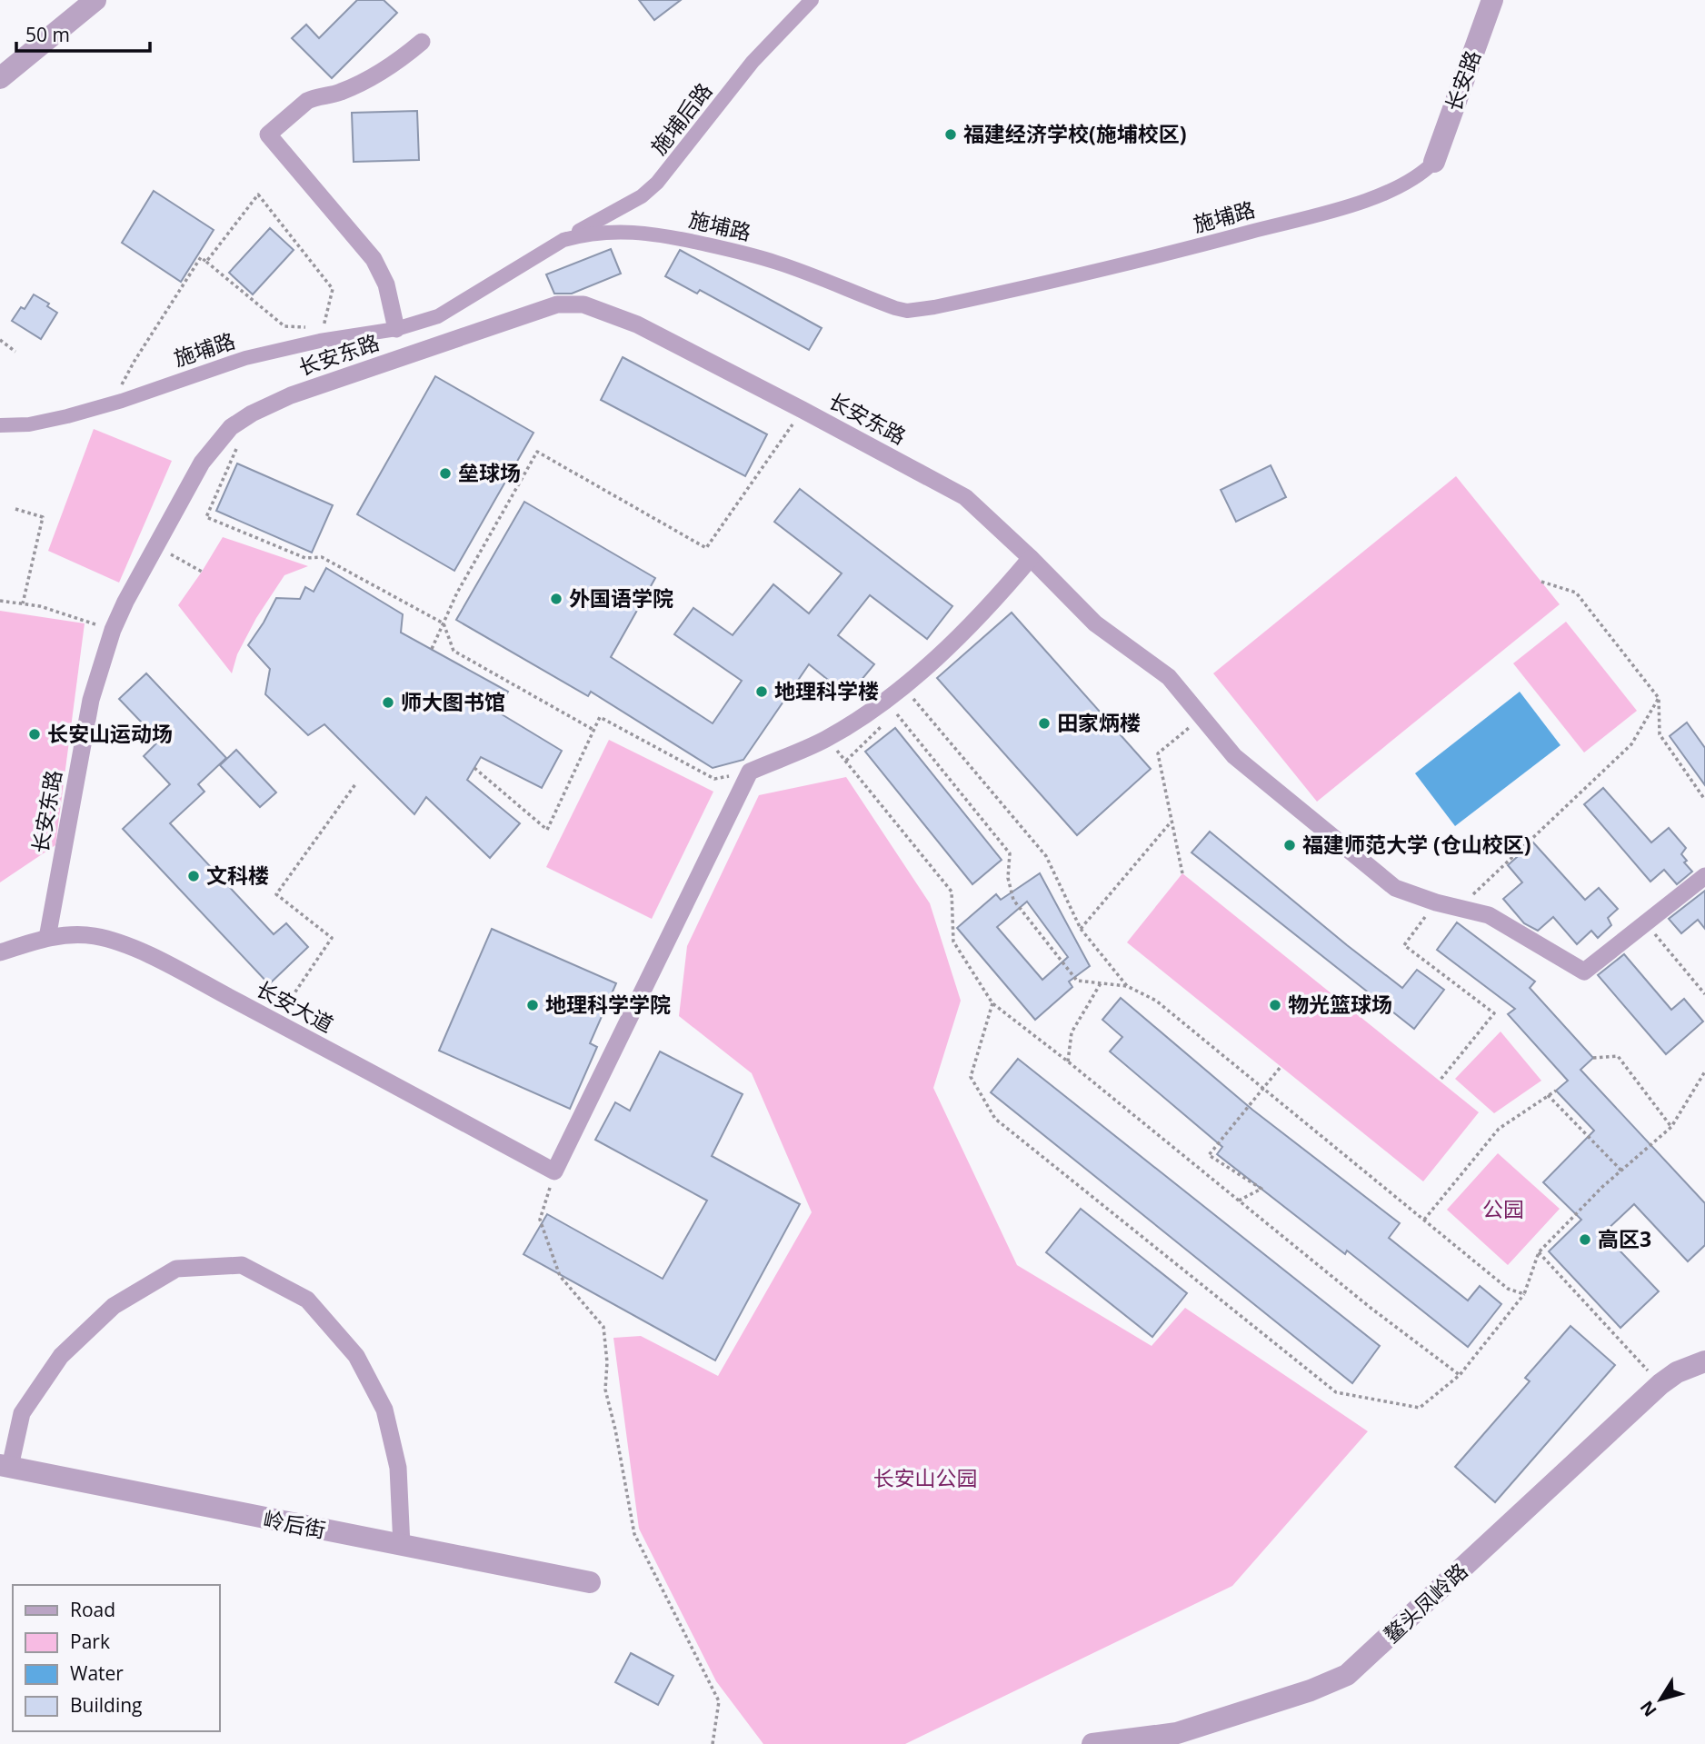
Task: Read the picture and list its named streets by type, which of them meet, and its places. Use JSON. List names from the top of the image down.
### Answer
{
  "streets": {
    "street": [
      "长安路",
      "施埔后路",
      "施埔路",
      "长安东路",
      "长安大道",
      "岭后街",
      "鳌头凤岭路"
    ]
  },
  "crossings": [
    ["长安路", "施埔路"],
    ["施埔后路", "施埔路"],
    ["长安东路", "长安大道"]
  ],
  "parks": ["公园", "长安山公园"],
  "places": [
    "福建经济学校(施埔校区)",
    "垒球场",
    "外国语学院",
    "地理科学楼",
    "师大图书馆",
    "田家炳楼",
    "长安山运动场",
    "福建师范大学 (仓山校区)",
    "文科楼",
    "地理科学学院",
    "物光篮球场",
    "高区3"
  ],
  "legend": [
    "Road",
    "Park",
    "Water",
    "Building"
  ],
  "scale_bar": "50 m",
  "north": "bottom left"
}
